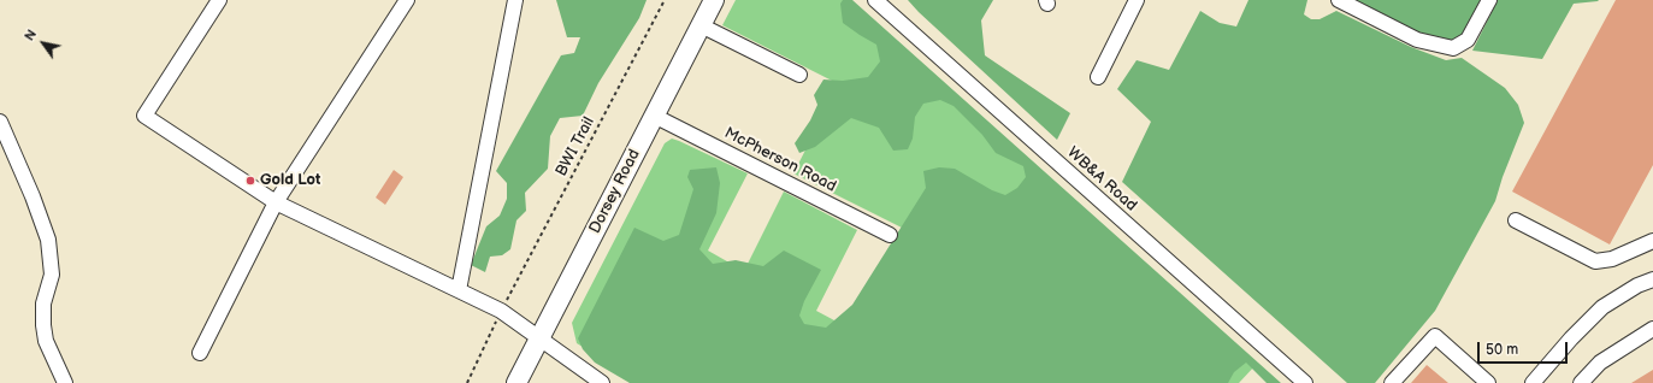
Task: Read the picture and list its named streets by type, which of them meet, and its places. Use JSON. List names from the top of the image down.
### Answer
{
  "streets": {
    "main road": ["Dorsey Road"],
    "street": ["McPherson Road", "WB&A Road"],
    "path": ["BWI Trail"]
  },
  "crossings": [
    ["McPherson Road", "Dorsey Road"]
  ],
  "places": ["Gold Lot"],
  "scale_bar": "50 m",
  "north": "top left"
}
